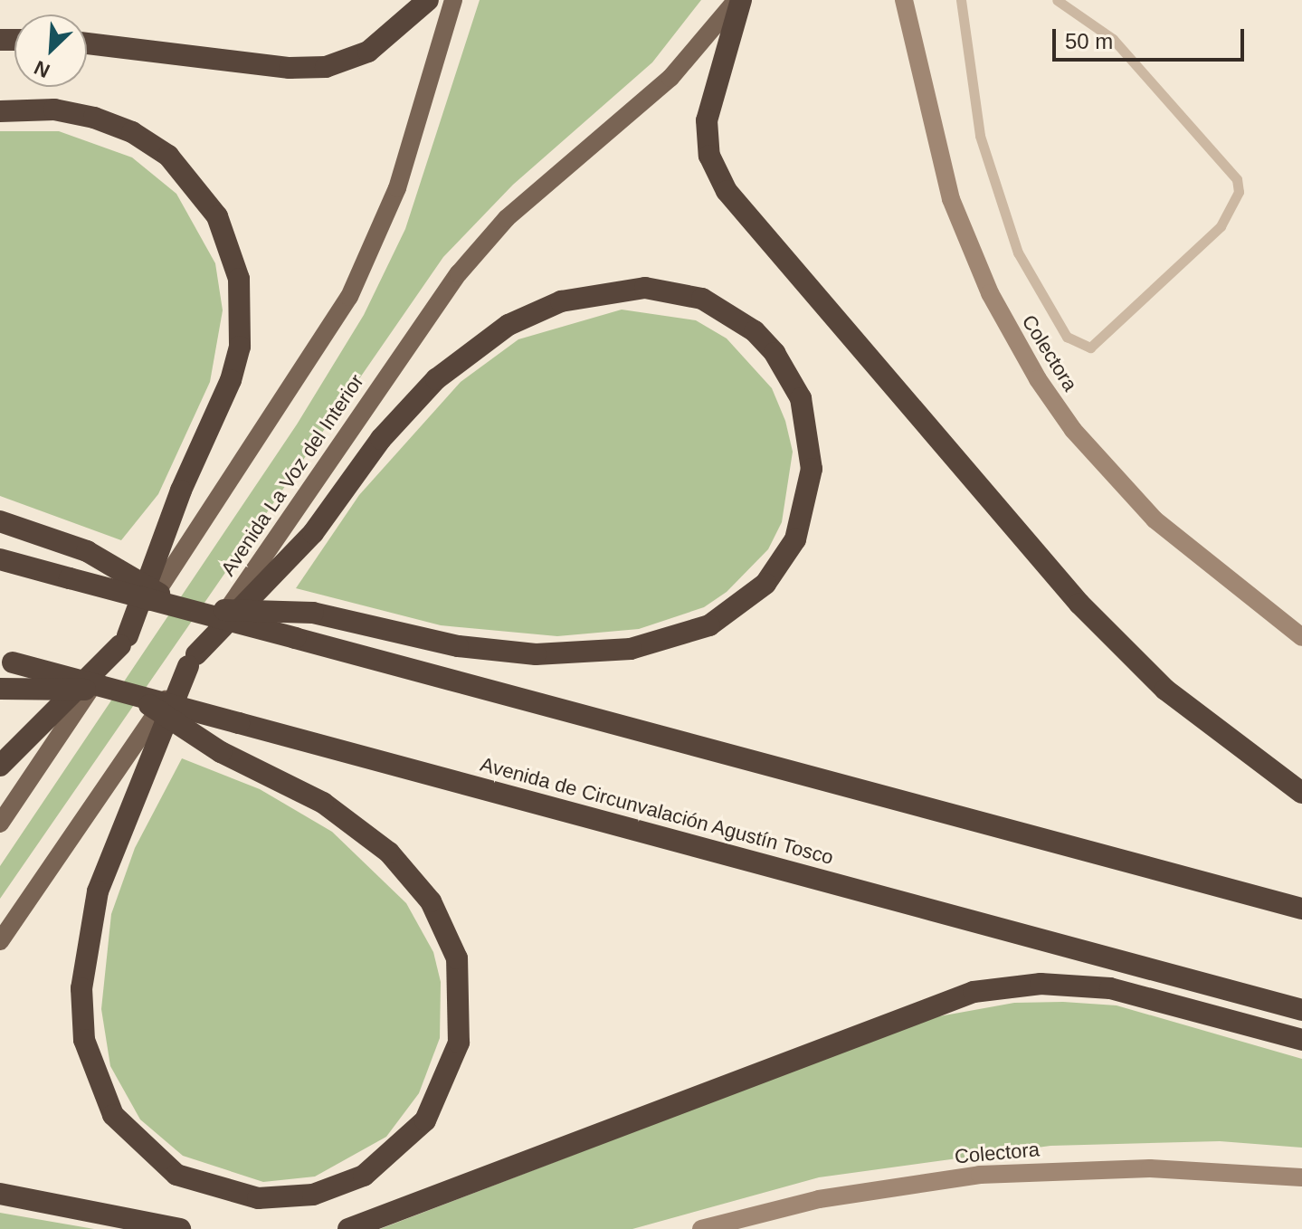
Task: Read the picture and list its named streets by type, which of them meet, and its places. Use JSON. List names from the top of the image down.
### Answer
{
  "streets": {
    "highway": ["Avenida de Circunvalación Agustín Tosco"],
    "main road": ["Colectora", "Avenida La Voz del Interior"]
  },
  "scale_bar": "50 m",
  "north": "bottom left"
}
